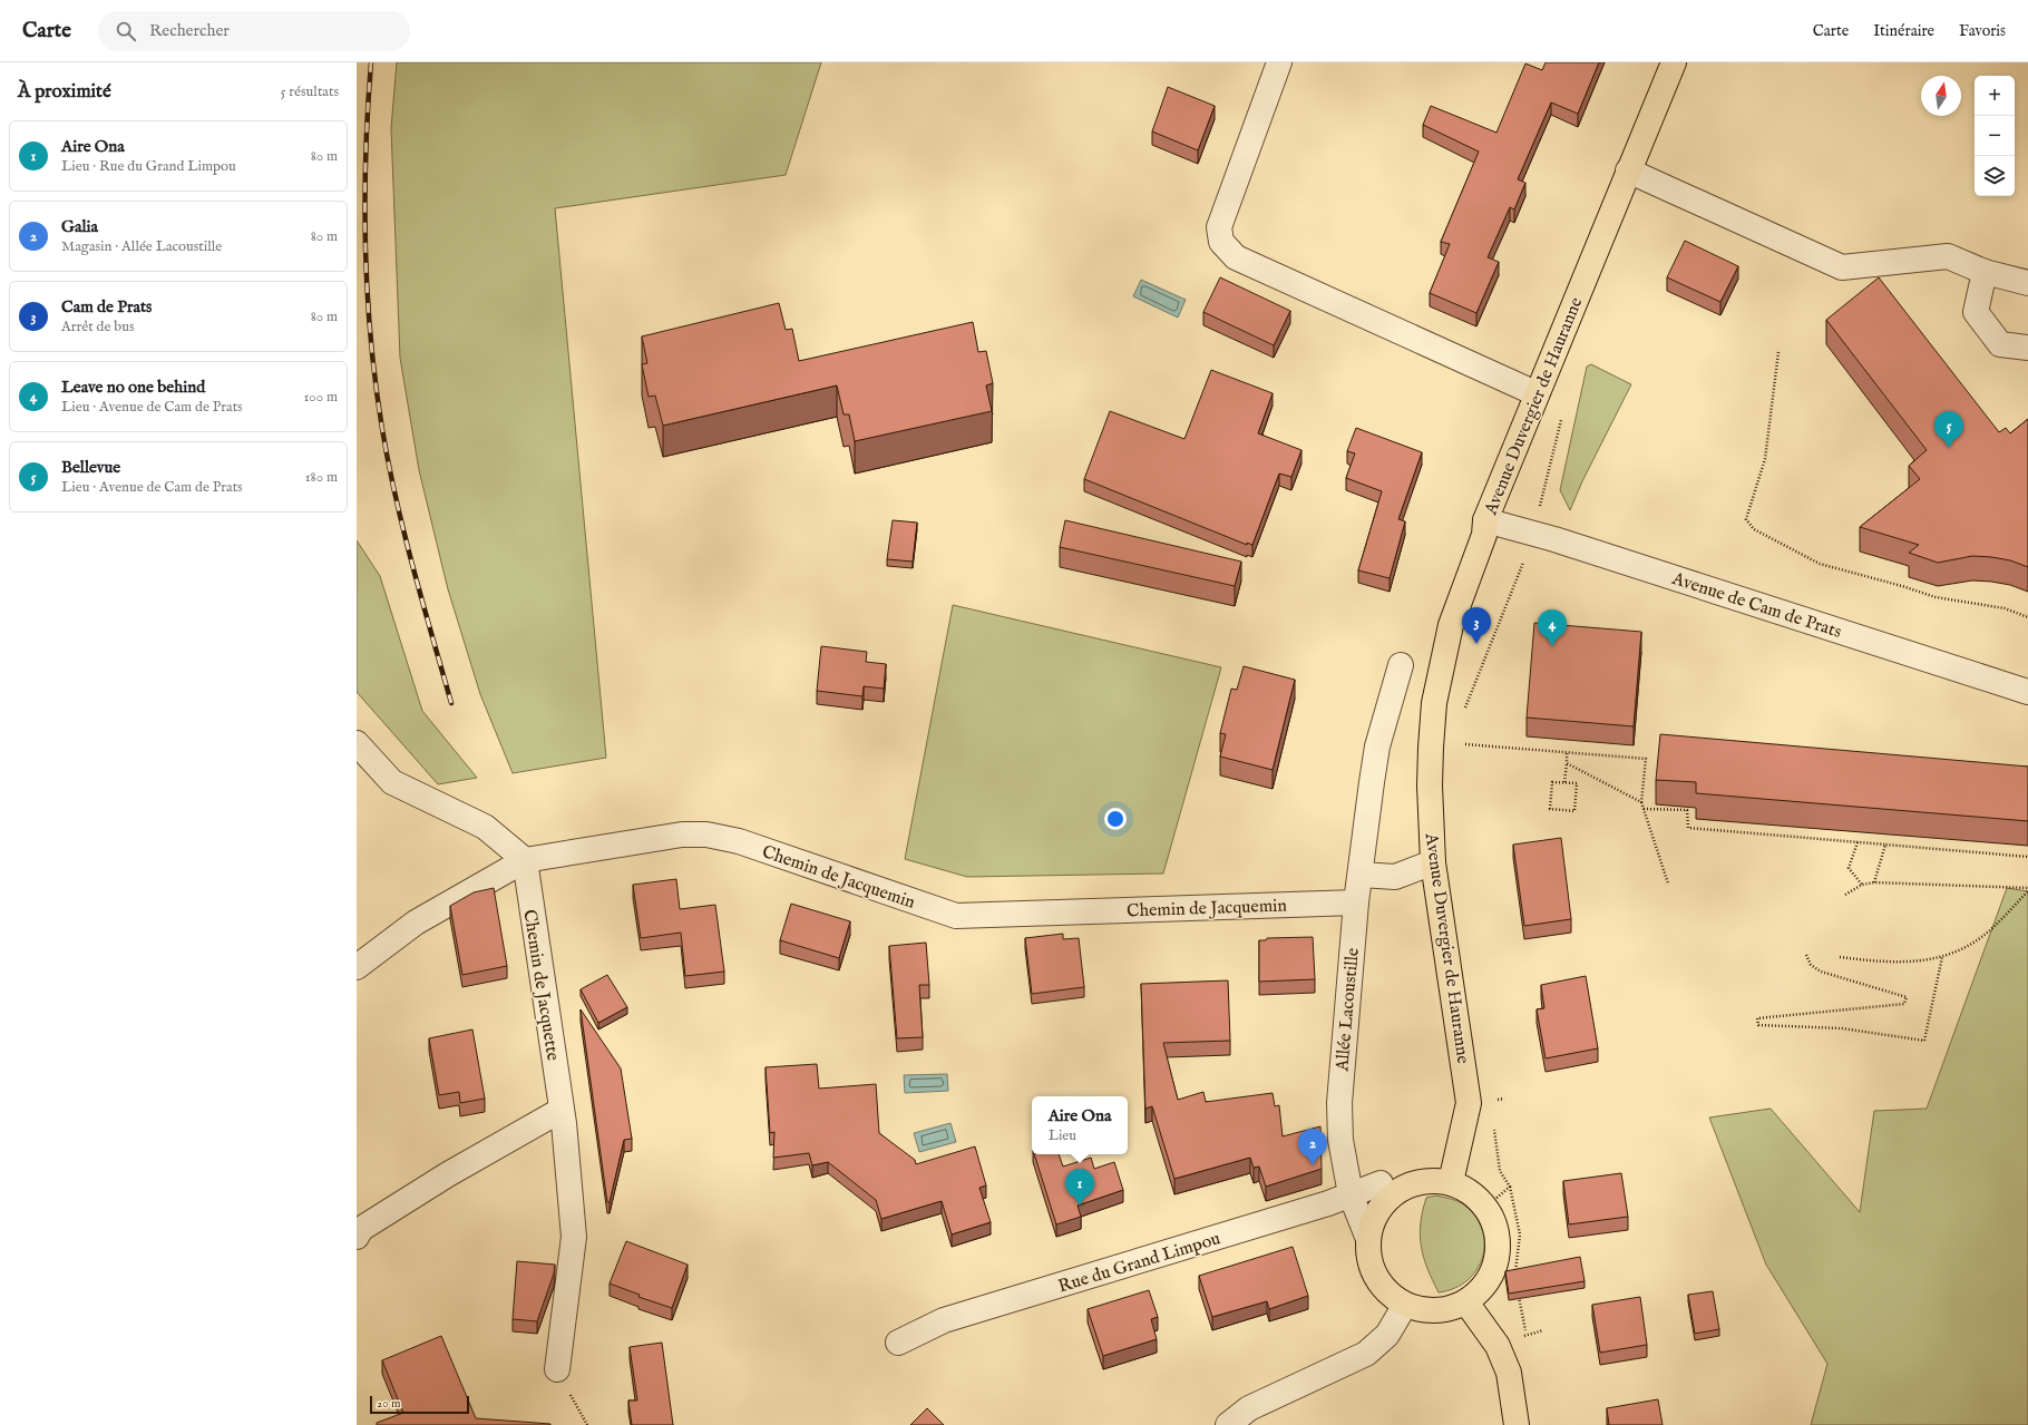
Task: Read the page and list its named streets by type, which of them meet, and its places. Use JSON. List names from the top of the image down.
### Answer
{
  "streets": {
    "main road": ["Avenue Duvergier de Hauranne"],
    "street": [
      "Avenue de Cam de Prats",
      "Chemin de Jacquemin",
      "Chemin de Jacquette",
      "Allée Lacoustille",
      "Rue du Grand Limpou"
    ]
  },
  "crossings": [
    ["Avenue Duvergier de Hauranne", "Avenue de Cam de Prats"],
    ["Avenue Duvergier de Hauranne", "Allée Lacoustille"],
    ["Avenue Duvergier de Hauranne", "Rue du Grand Limpou"],
    ["Chemin de Jacquemin", "Chemin de Jacquette"],
    ["Chemin de Jacquemin", "Allée Lacoustille"],
    ["Allée Lacoustille", "Rue du Grand Limpou"]
  ],
  "scale_bar": "20 m",
  "north": "top",
  "page": {
    "header": "Carte",
    "search": "Rechercher",
    "nav": ["Carte", "Itinéraire", "Favoris"],
    "heading": ["À proximité", "5 résultats"],
    "map_buttons": ["+", "−"],
    "list": [
      {
        "mark": "1",
        "name": "Aire Ona",
        "note": "Lieu · Rue du Grand Limpou",
        "value": "80 m"
      },
      {
        "mark": "2",
        "name": "Galia",
        "note": "Magasin · Allée Lacoustille",
        "value": "80 m"
      },
      {
        "mark": "3",
        "name": "Cam de Prats",
        "note": "Arrêt de bus",
        "value": "80 m"
      },
      {
        "mark": "4",
        "name": "Leave no one behind",
        "note": "Lieu · Avenue de Cam de Prats",
        "value": "100 m"
      },
      {
        "mark": "5",
        "name": "Bellevue",
        "note": "Lieu · Avenue de Cam de Prats",
        "value": "180 m"
      }
    ],
    "pins": [
      "5",
      "3",
      "4",
      "2",
      "1"
    ],
    "popup": ["Aire Ona", "Lieu"],
    "scale": "20 m"
  }
}
